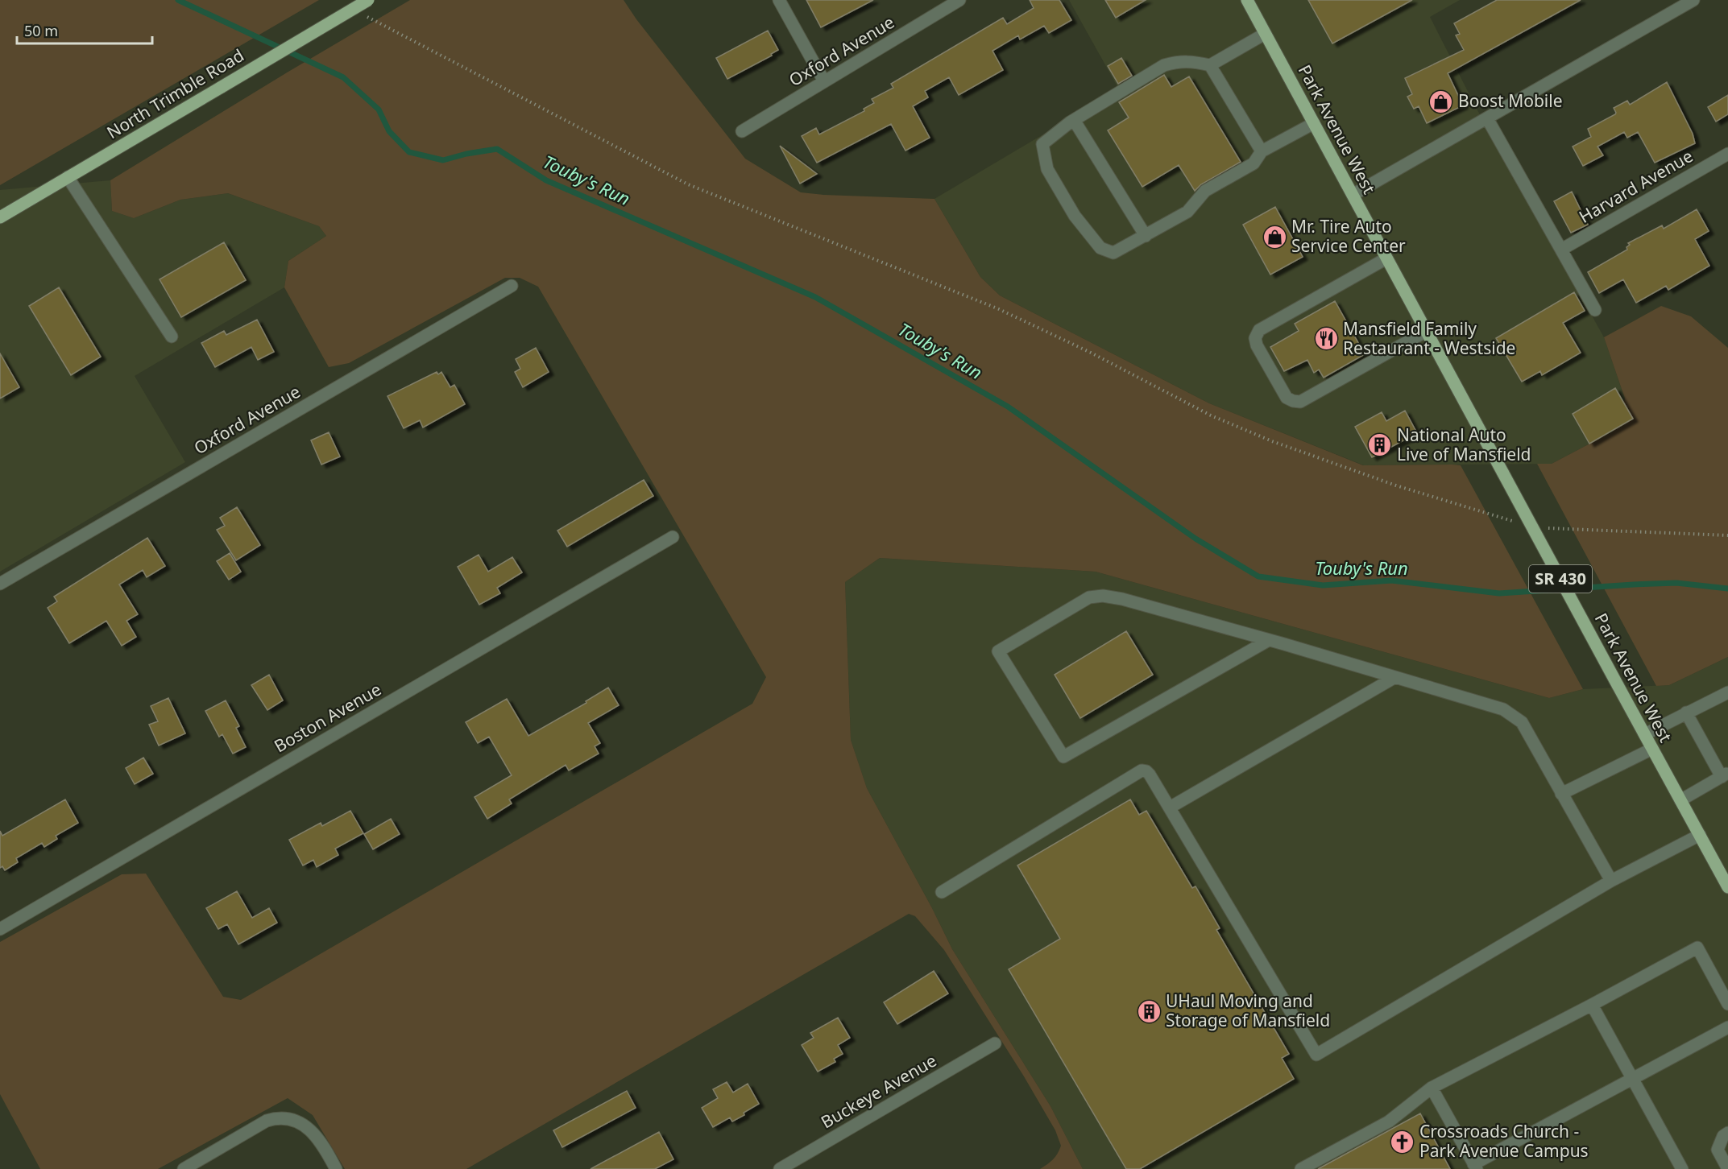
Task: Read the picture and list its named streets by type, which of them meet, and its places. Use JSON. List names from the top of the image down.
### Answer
{
  "streets": {
    "main road": ["North Trimble Road", "Park Avenue West", "SR 430"],
    "street": [
      "Oxford Avenue",
      "Harvard Avenue",
      "Boston Avenue",
      "Buckeye Avenue"
    ]
  },
  "water": ["Touby's Run"],
  "places": {
    "shop": ["Boost Mobile", "Mr. Tire Auto Service Center"],
    "restaurant": ["Mansfield Family Restaurant - Westside"],
    "building": ["National Auto Live of Mansfield", "UHaul Moving and Storage of Mansfield"],
    "church": ["Crossroads Church - Park Avenue Campus"]
  },
  "scale_bar": "50 m"
}
